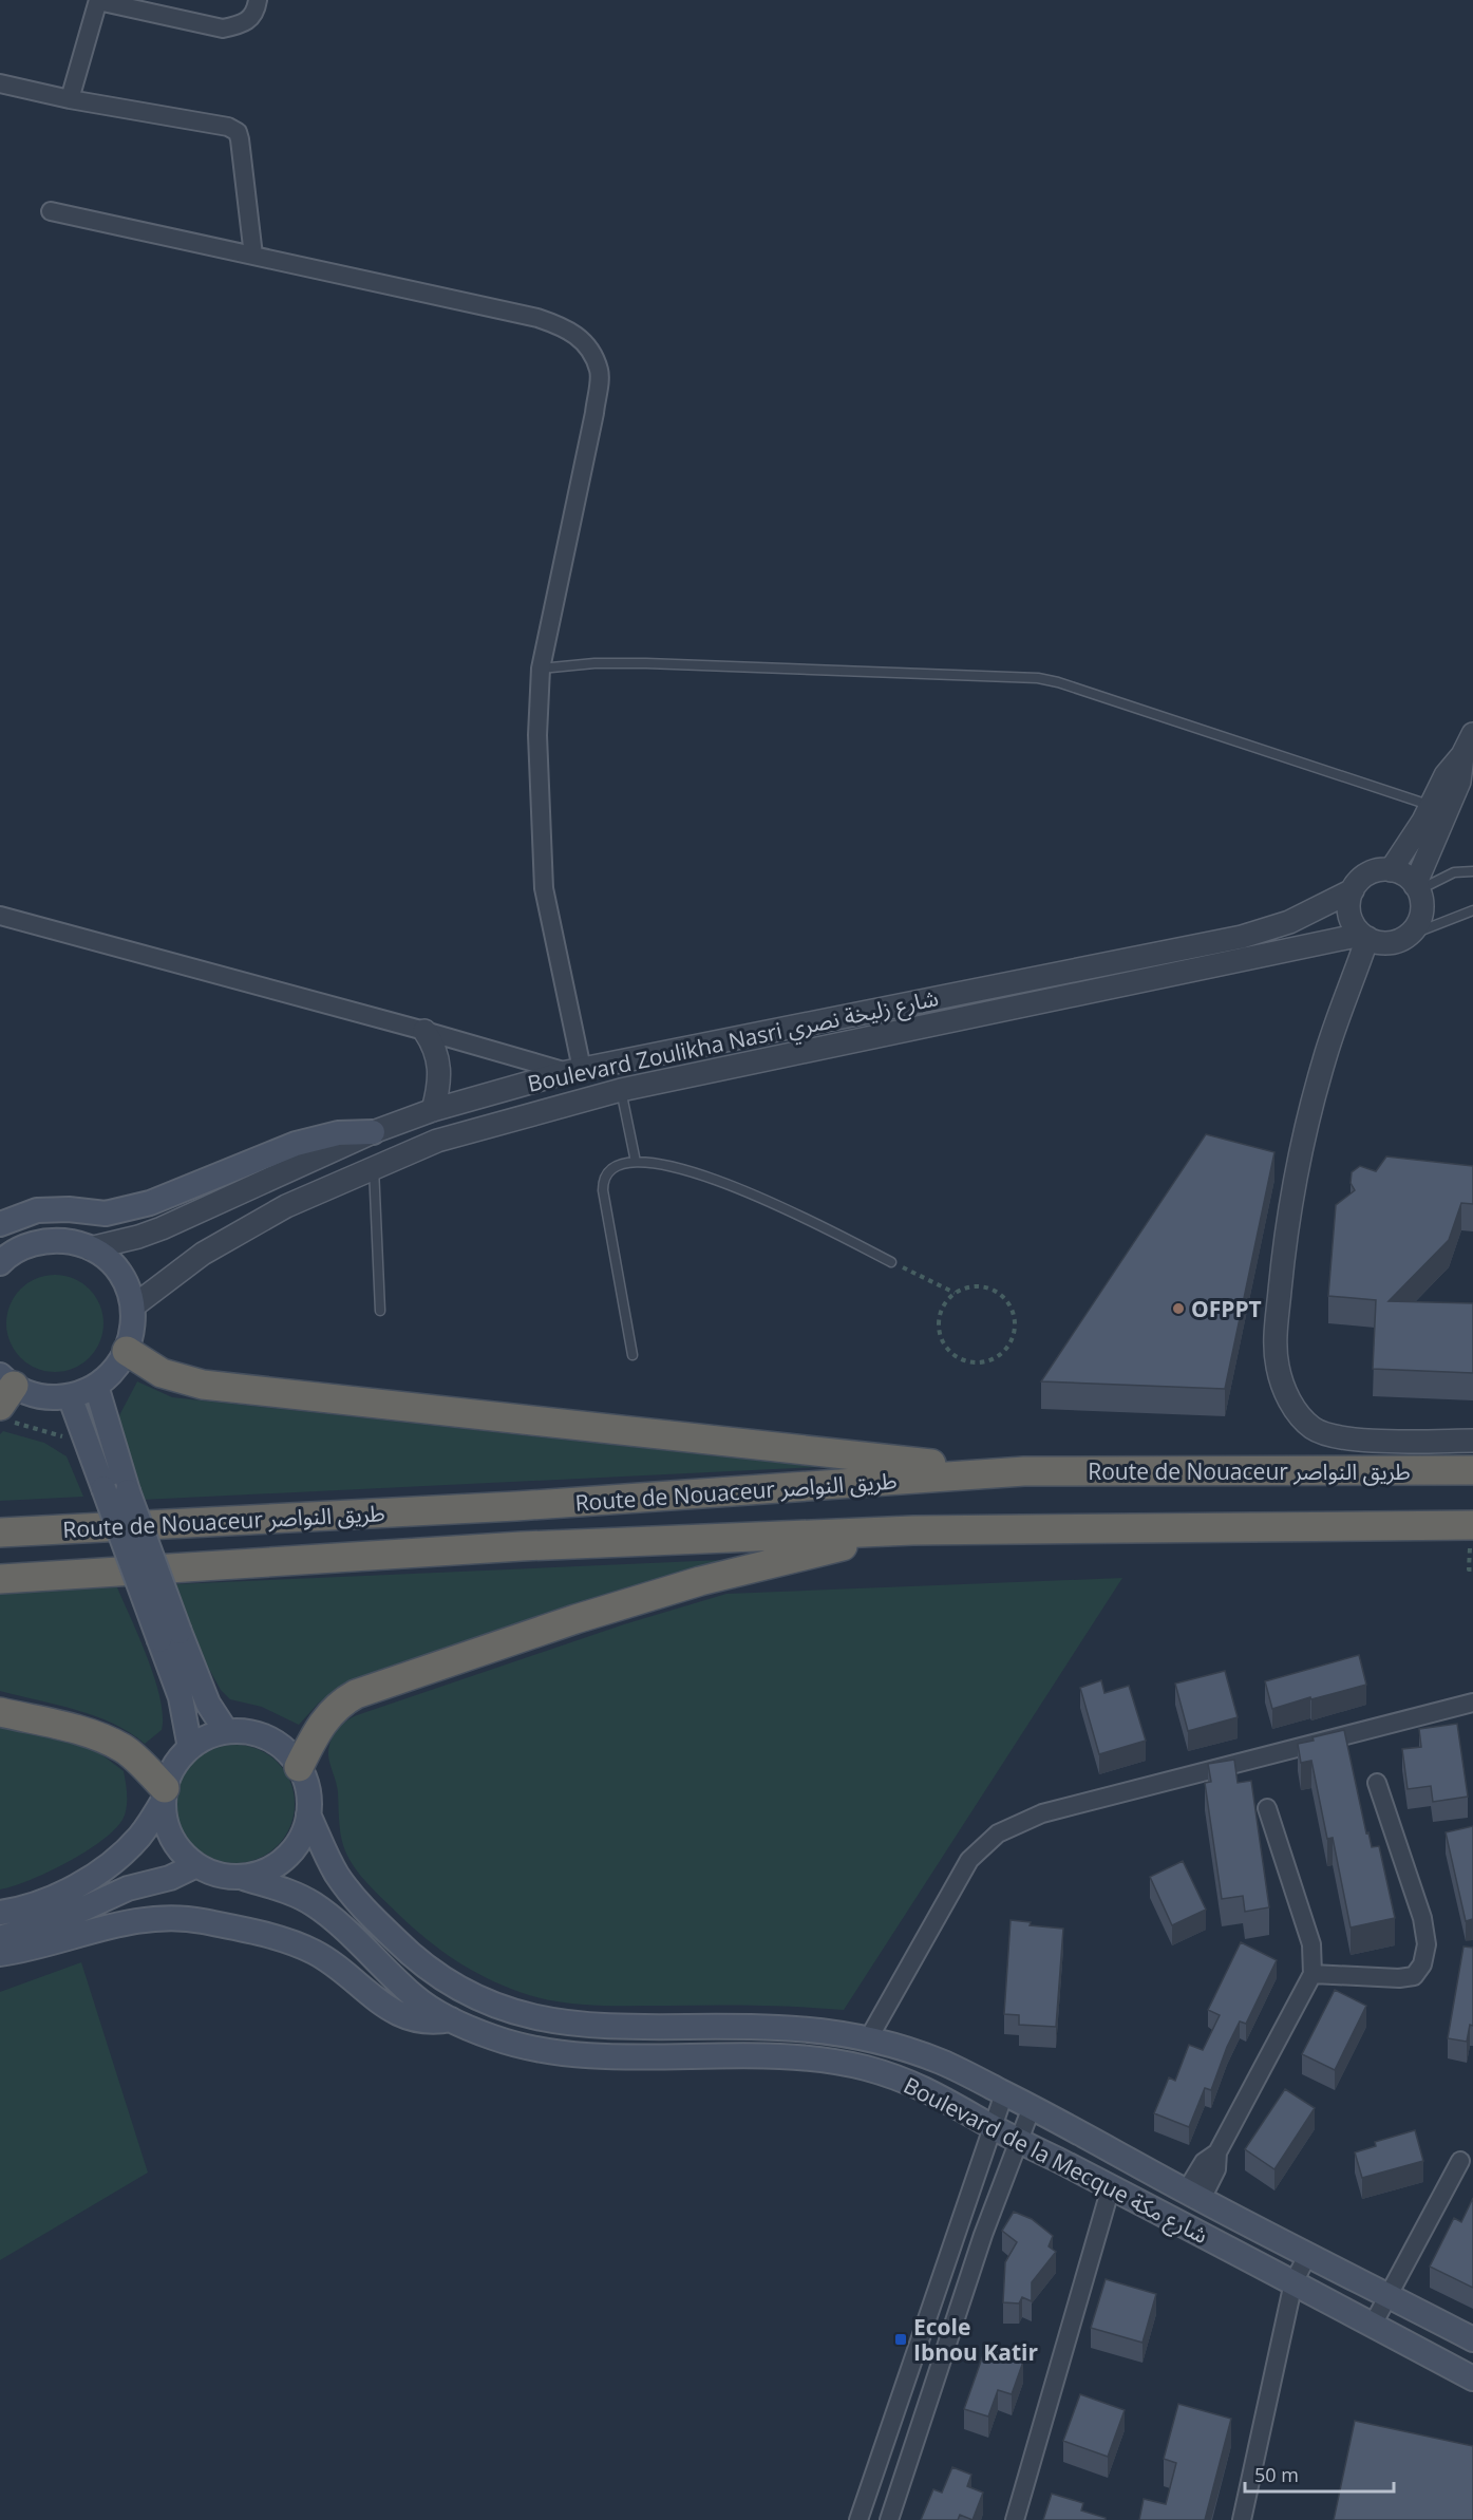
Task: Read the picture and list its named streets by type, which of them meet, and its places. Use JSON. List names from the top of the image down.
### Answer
{
  "streets": {
    "highway": ["Route de Nouaceur طريق النواصر"],
    "main road": ["Boulevard de la Mecque شارع مكة"],
    "street": ["Boulevard Zoulikha Nasri شارع زليخة نصري"]
  },
  "places": {
    "other": ["OFPPT"],
    "transit": ["Ecole Ibnou Katir"]
  },
  "scale_bar": "50 m"
}
